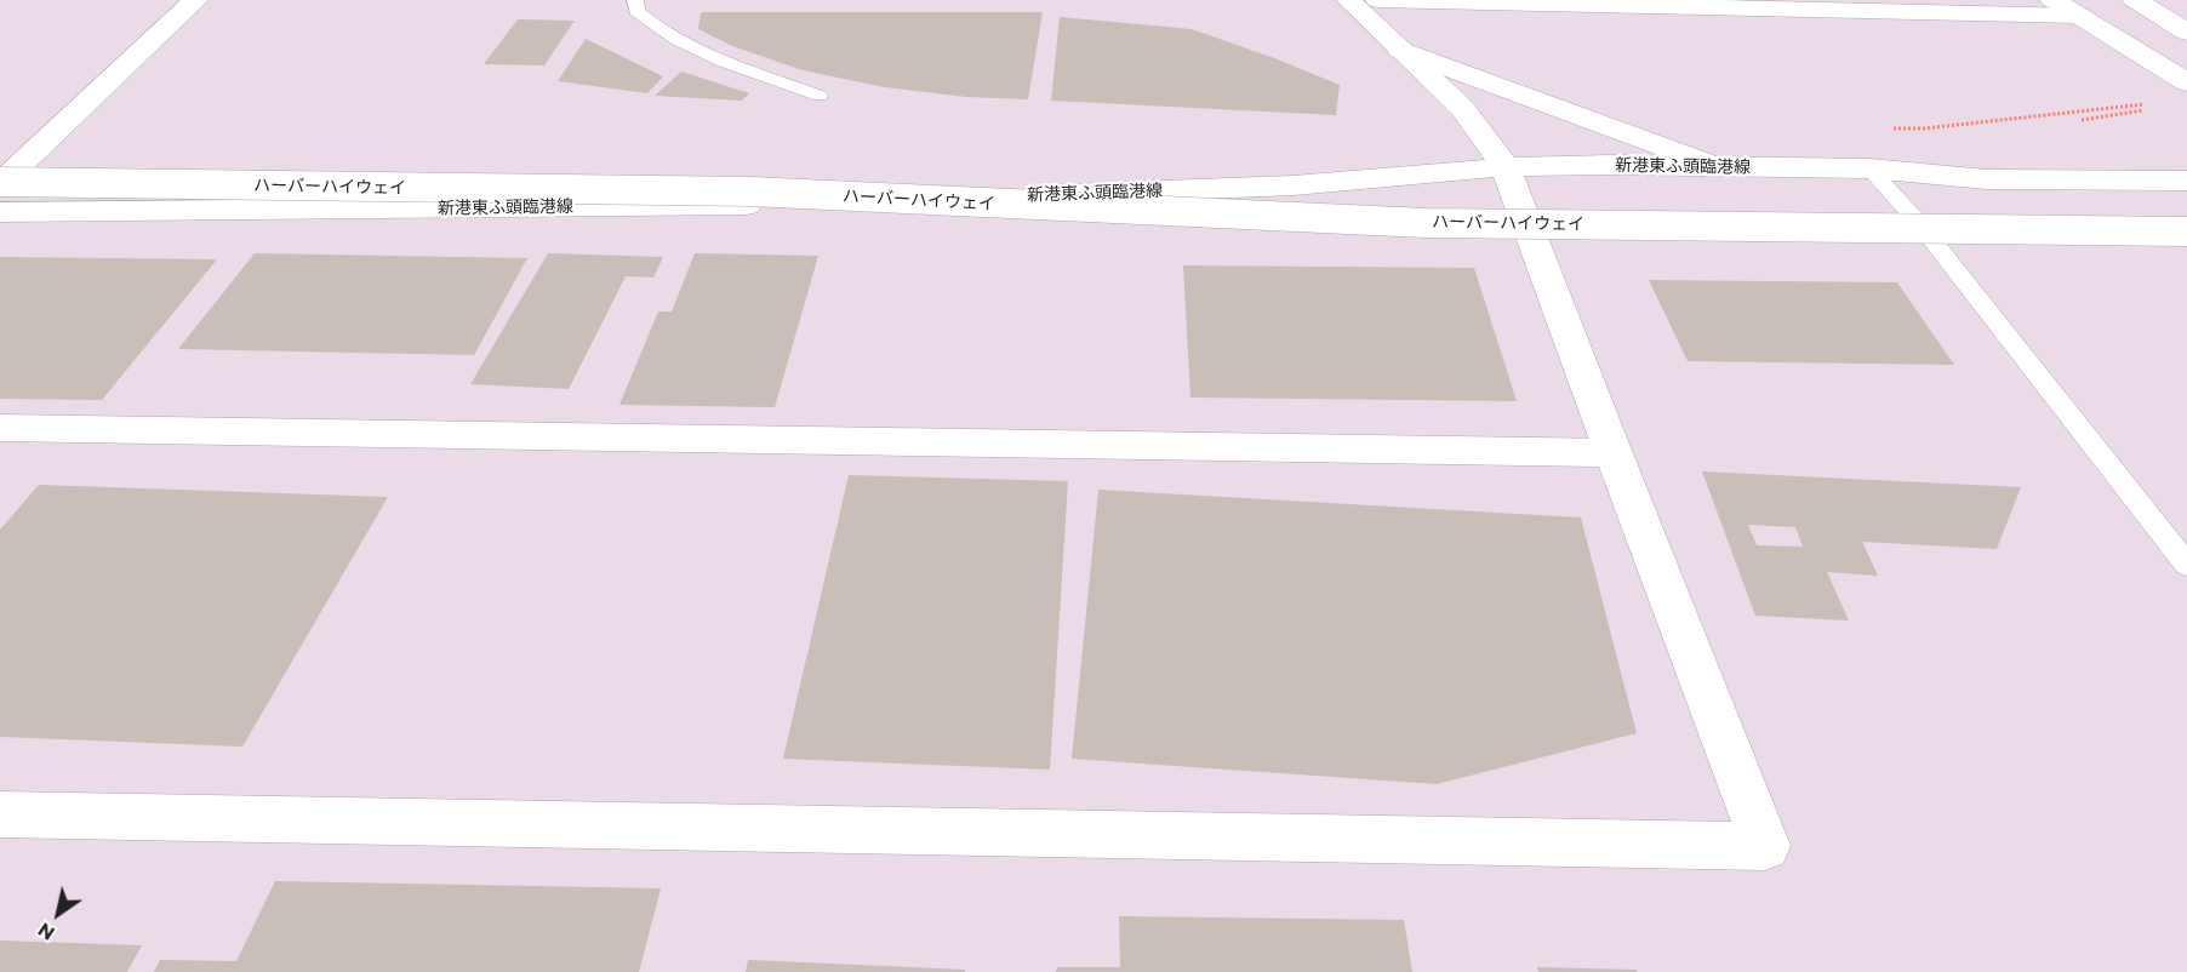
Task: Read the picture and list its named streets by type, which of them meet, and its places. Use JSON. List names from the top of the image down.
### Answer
{
  "streets": {
    "street": ["新港東ふ頭臨港線", "ハーバーハイウェイ"]
  },
  "north": "bottom left"
}
